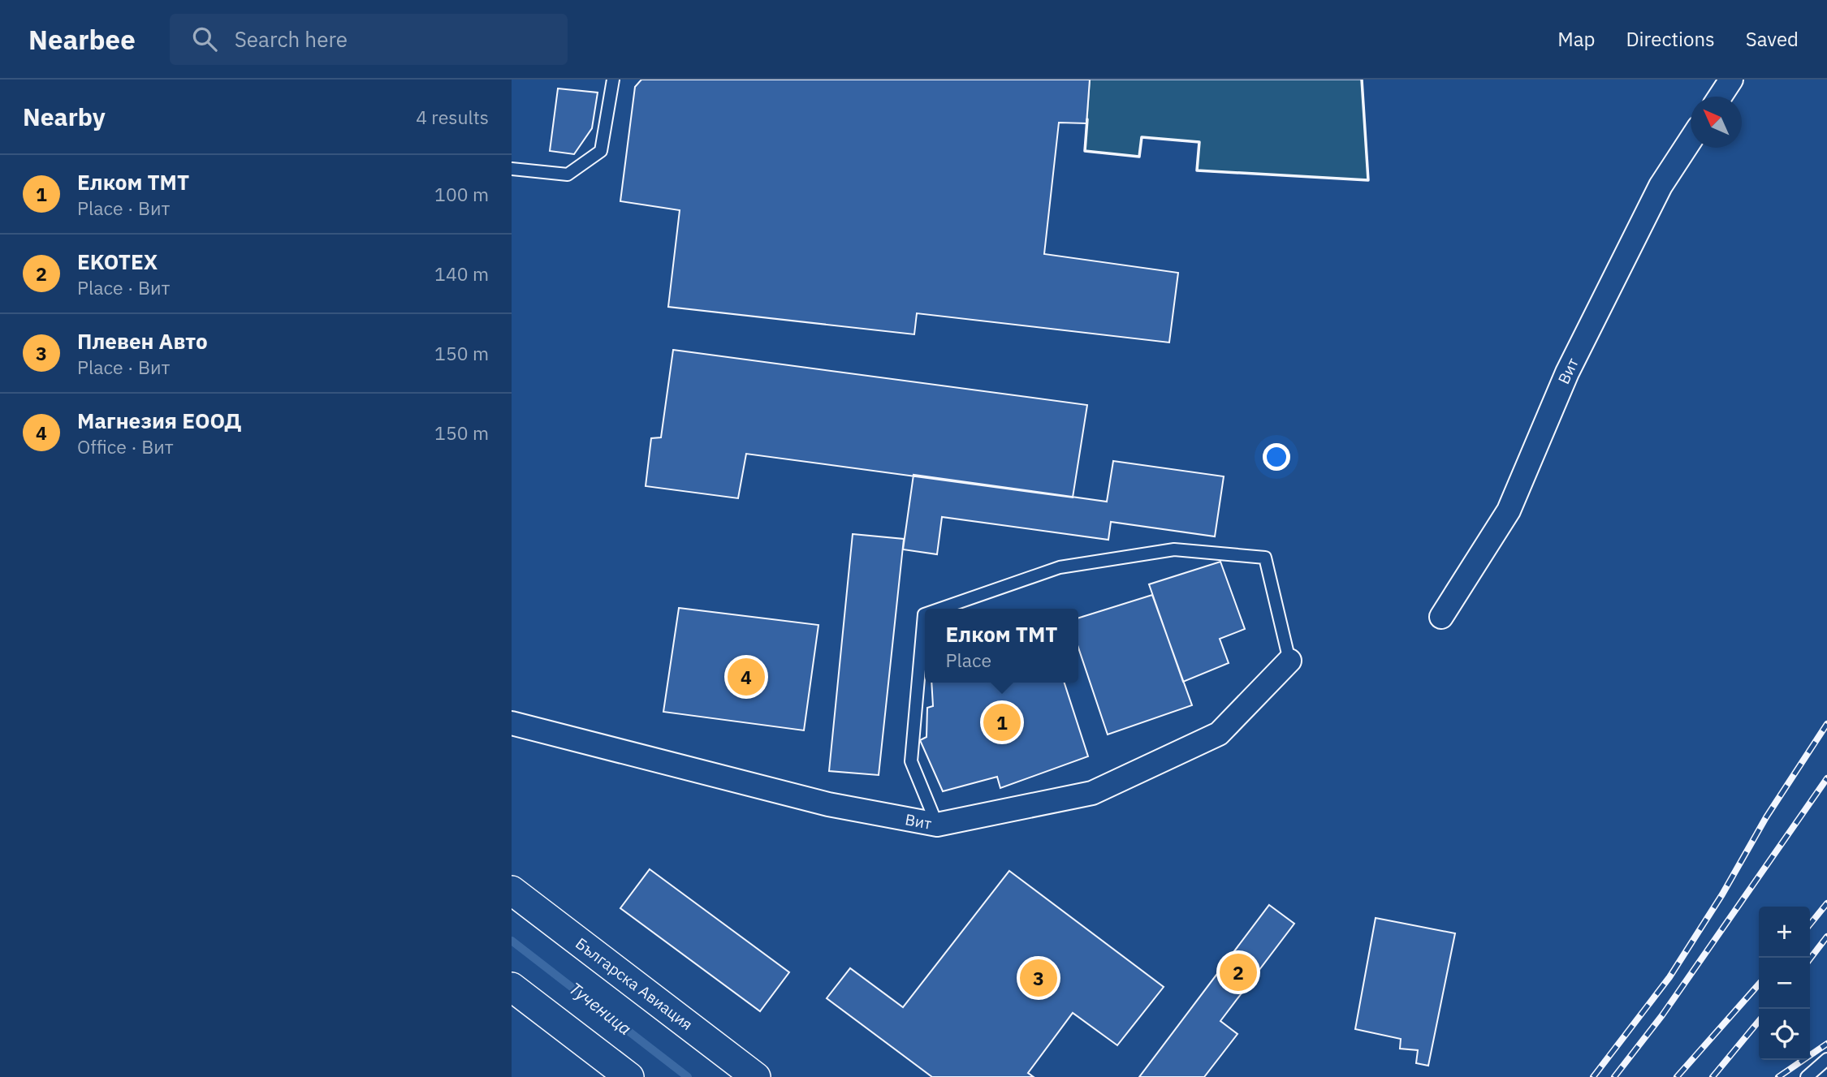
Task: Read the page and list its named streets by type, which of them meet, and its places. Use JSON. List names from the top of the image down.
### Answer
{
  "streets": {
    "street": ["Вит", "Българска Авиация"]
  },
  "water": ["Тученица"],
  "north": "top left",
  "page": {
    "header": "Nearbee",
    "search": "Search here",
    "nav": ["Map", "Directions", "Saved"],
    "heading": ["Nearby", "4 results"],
    "list": [
      {
        "mark": "1",
        "name": "Елком ТМТ",
        "note": "Place · Вит",
        "value": "100 m"
      },
      {
        "mark": "2",
        "name": "EKOTEX",
        "note": "Place · Вит",
        "value": "140 m"
      },
      {
        "mark": "3",
        "name": "Плевен Авто",
        "note": "Place · Вит",
        "value": "150 m"
      },
      {
        "mark": "4",
        "name": "Магнезия ЕООД",
        "note": "Office · Вит",
        "value": "150 m"
      }
    ],
    "popup": ["Елком ТМТ", "Place"],
    "pins": [
      "4",
      "1",
      "2",
      "3"
    ],
    "map_buttons": ["+", "−"]
  }
}
